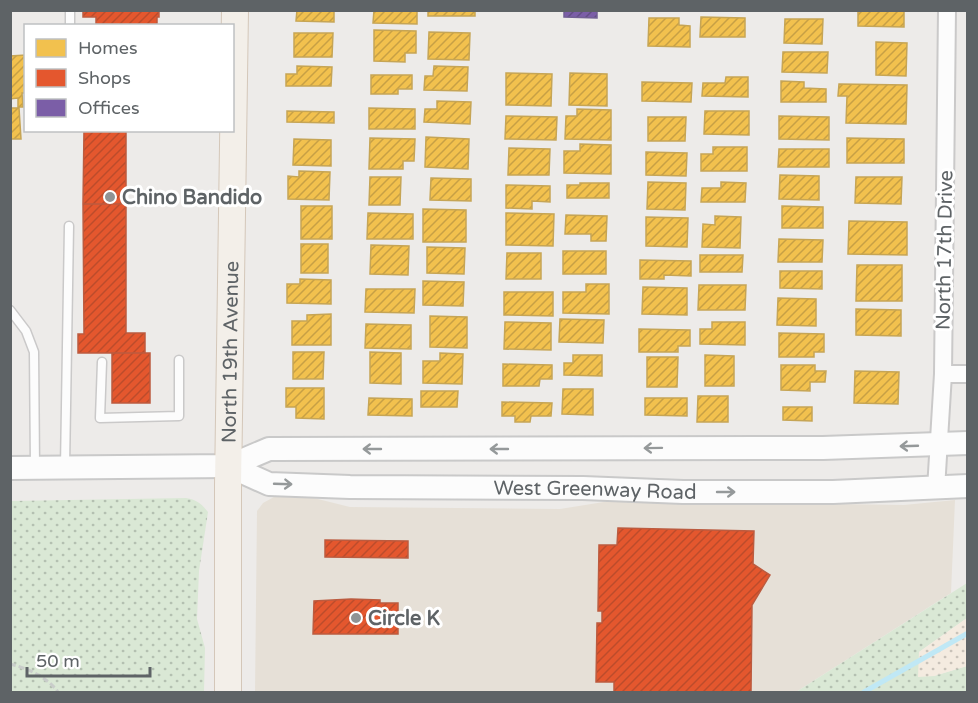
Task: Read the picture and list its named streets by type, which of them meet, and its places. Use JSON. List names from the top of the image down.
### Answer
{
  "streets": {
    "main road": ["North 19th Avenue", "West Greenway Road"],
    "street": ["North 17th Drive"]
  },
  "crossings": [
    ["North 17th Drive", "West Greenway Road"],
    ["North 19th Avenue", "West Greenway Road"]
  ],
  "places": ["Chino Bandido", "Circle K"],
  "legend": ["Homes", "Shops", "Offices"],
  "scale_bar": "50 m"
}
